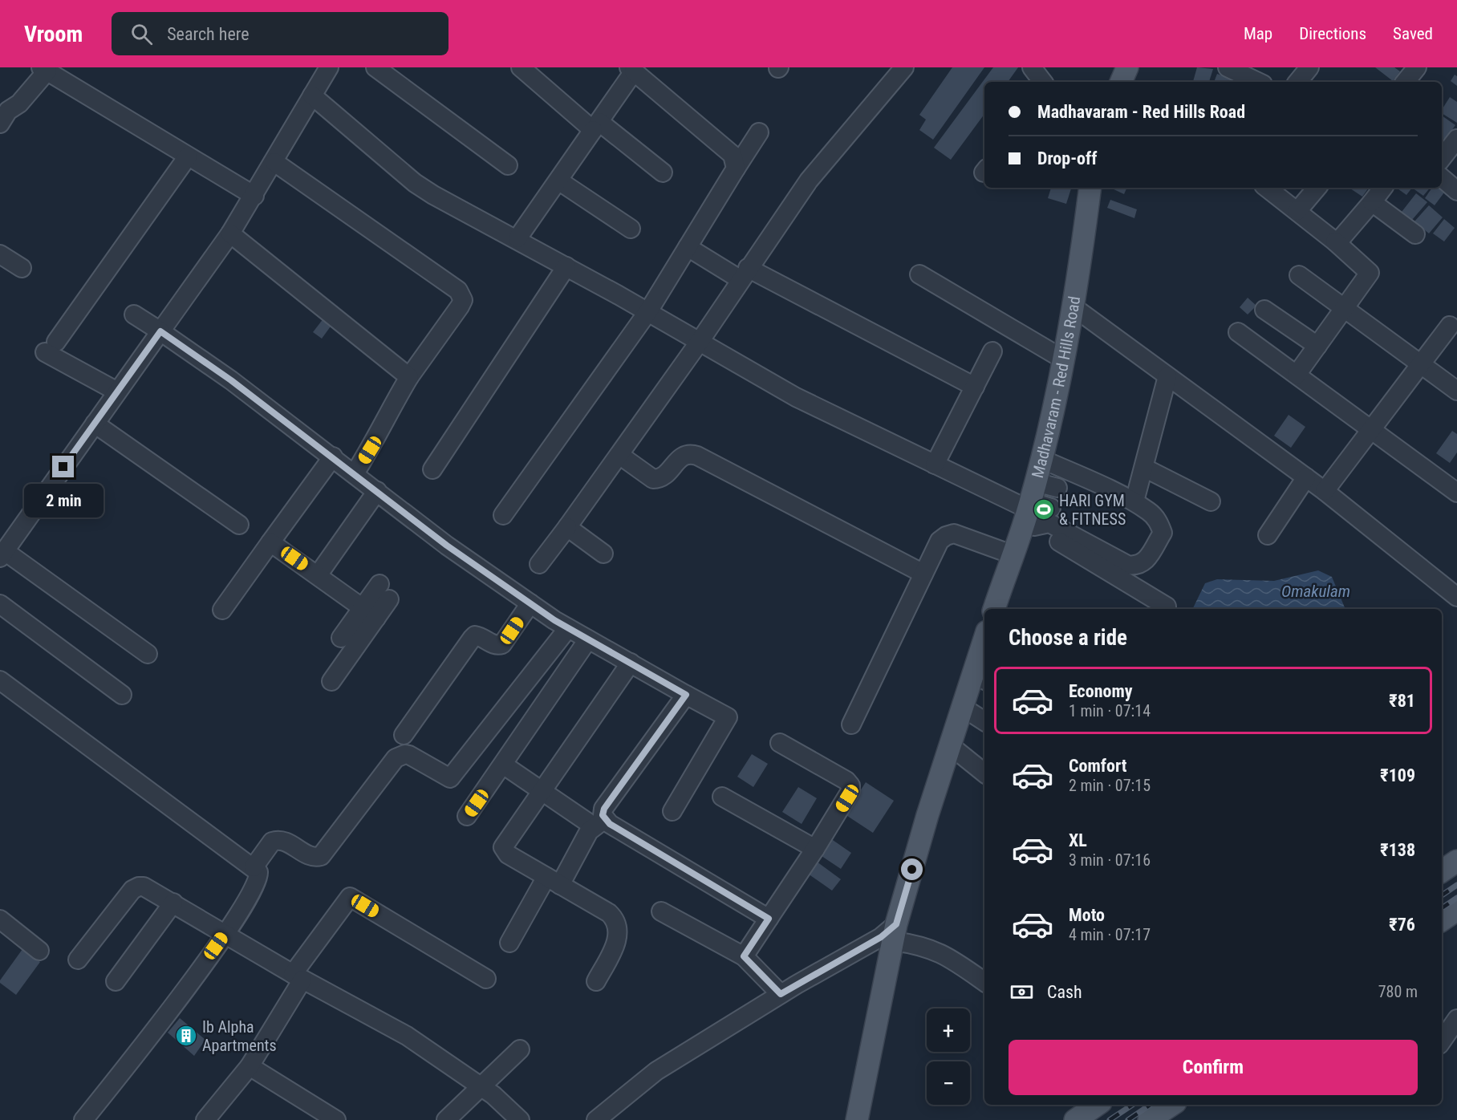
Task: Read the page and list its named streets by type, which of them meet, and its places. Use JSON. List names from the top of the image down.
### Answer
{
  "streets": {
    "main road": ["Madhavaram - Red Hills Road"]
  },
  "water": ["Omakulam"],
  "places": {
    "sports": ["HARI GYM & FITNESS"],
    "building": ["Ib Alpha Apartments"]
  },
  "page": {
    "header": "Vroom",
    "search": "Search here",
    "nav": ["Map", "Directions", "Saved"],
    "banner": ["Madhavaram - Red Hills Road", "Drop-off"],
    "bubble": "2 min",
    "heading": "Choose a ride",
    "list": [
      {
        "name": "Economy",
        "note": "1 min · 07:14",
        "value": "₹81"
      },
      {
        "name": "Comfort",
        "note": "2 min · 07:15",
        "value": "₹109"
      },
      {
        "name": "XL",
        "note": "3 min · 07:16",
        "value": "₹138"
      },
      {
        "name": "Moto",
        "note": "4 min · 07:17",
        "value": "₹76"
      }
    ],
    "pay": ["Cash", "780 m"],
    "map_buttons": ["+", "−"],
    "buttons": "Confirm"
  }
}
